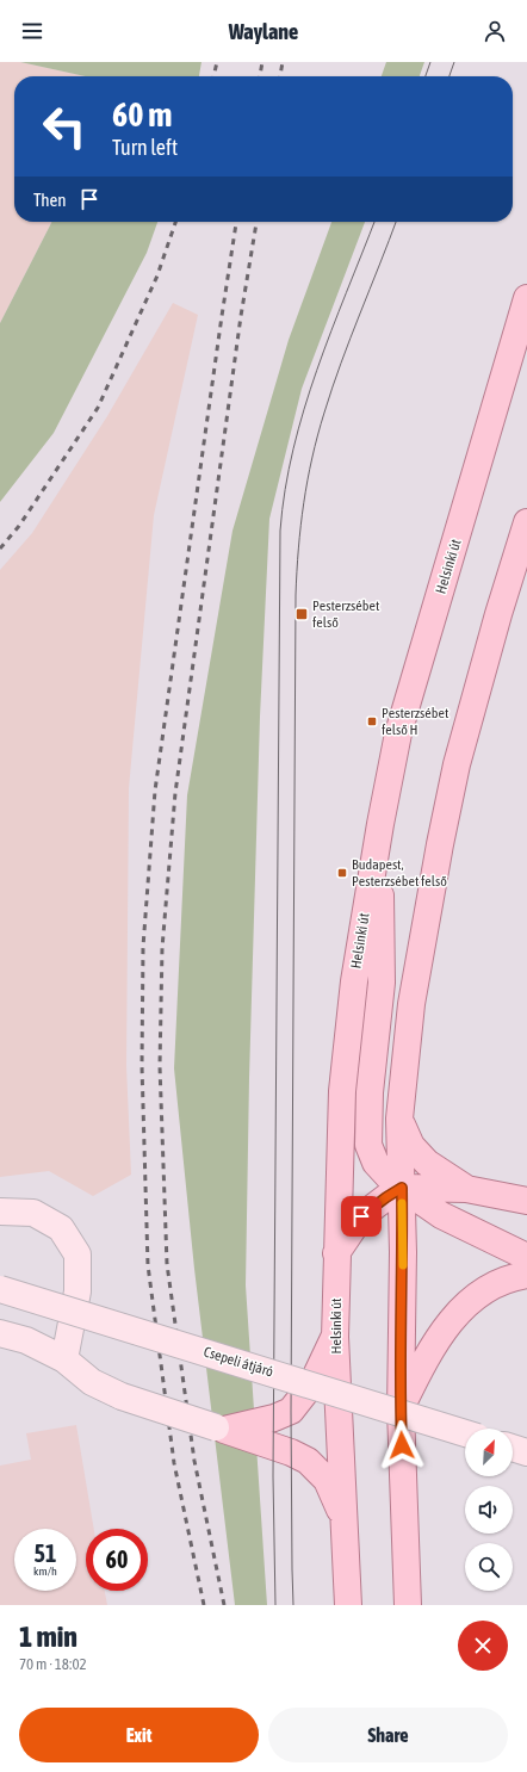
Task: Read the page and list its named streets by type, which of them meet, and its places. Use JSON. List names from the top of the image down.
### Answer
{
  "streets": {
    "main road": ["Helsinki út", "Csepeli átjáró"]
  },
  "places": {
    "transit": ["Pesterzsébet felső", "Pesterzsébet felső H", "Budapest, Pesterzsébet felső"]
  },
  "north": "top right",
  "page": {
    "header": "Waylane",
    "turn": ["60 m", "Turn left"],
    "then": "Then",
    "speed": "51 km/h",
    "limit": "60",
    "heading": ["1 min", "70 m · 18:02"],
    "buttons": ["Exit", "Share"]
  }
}
